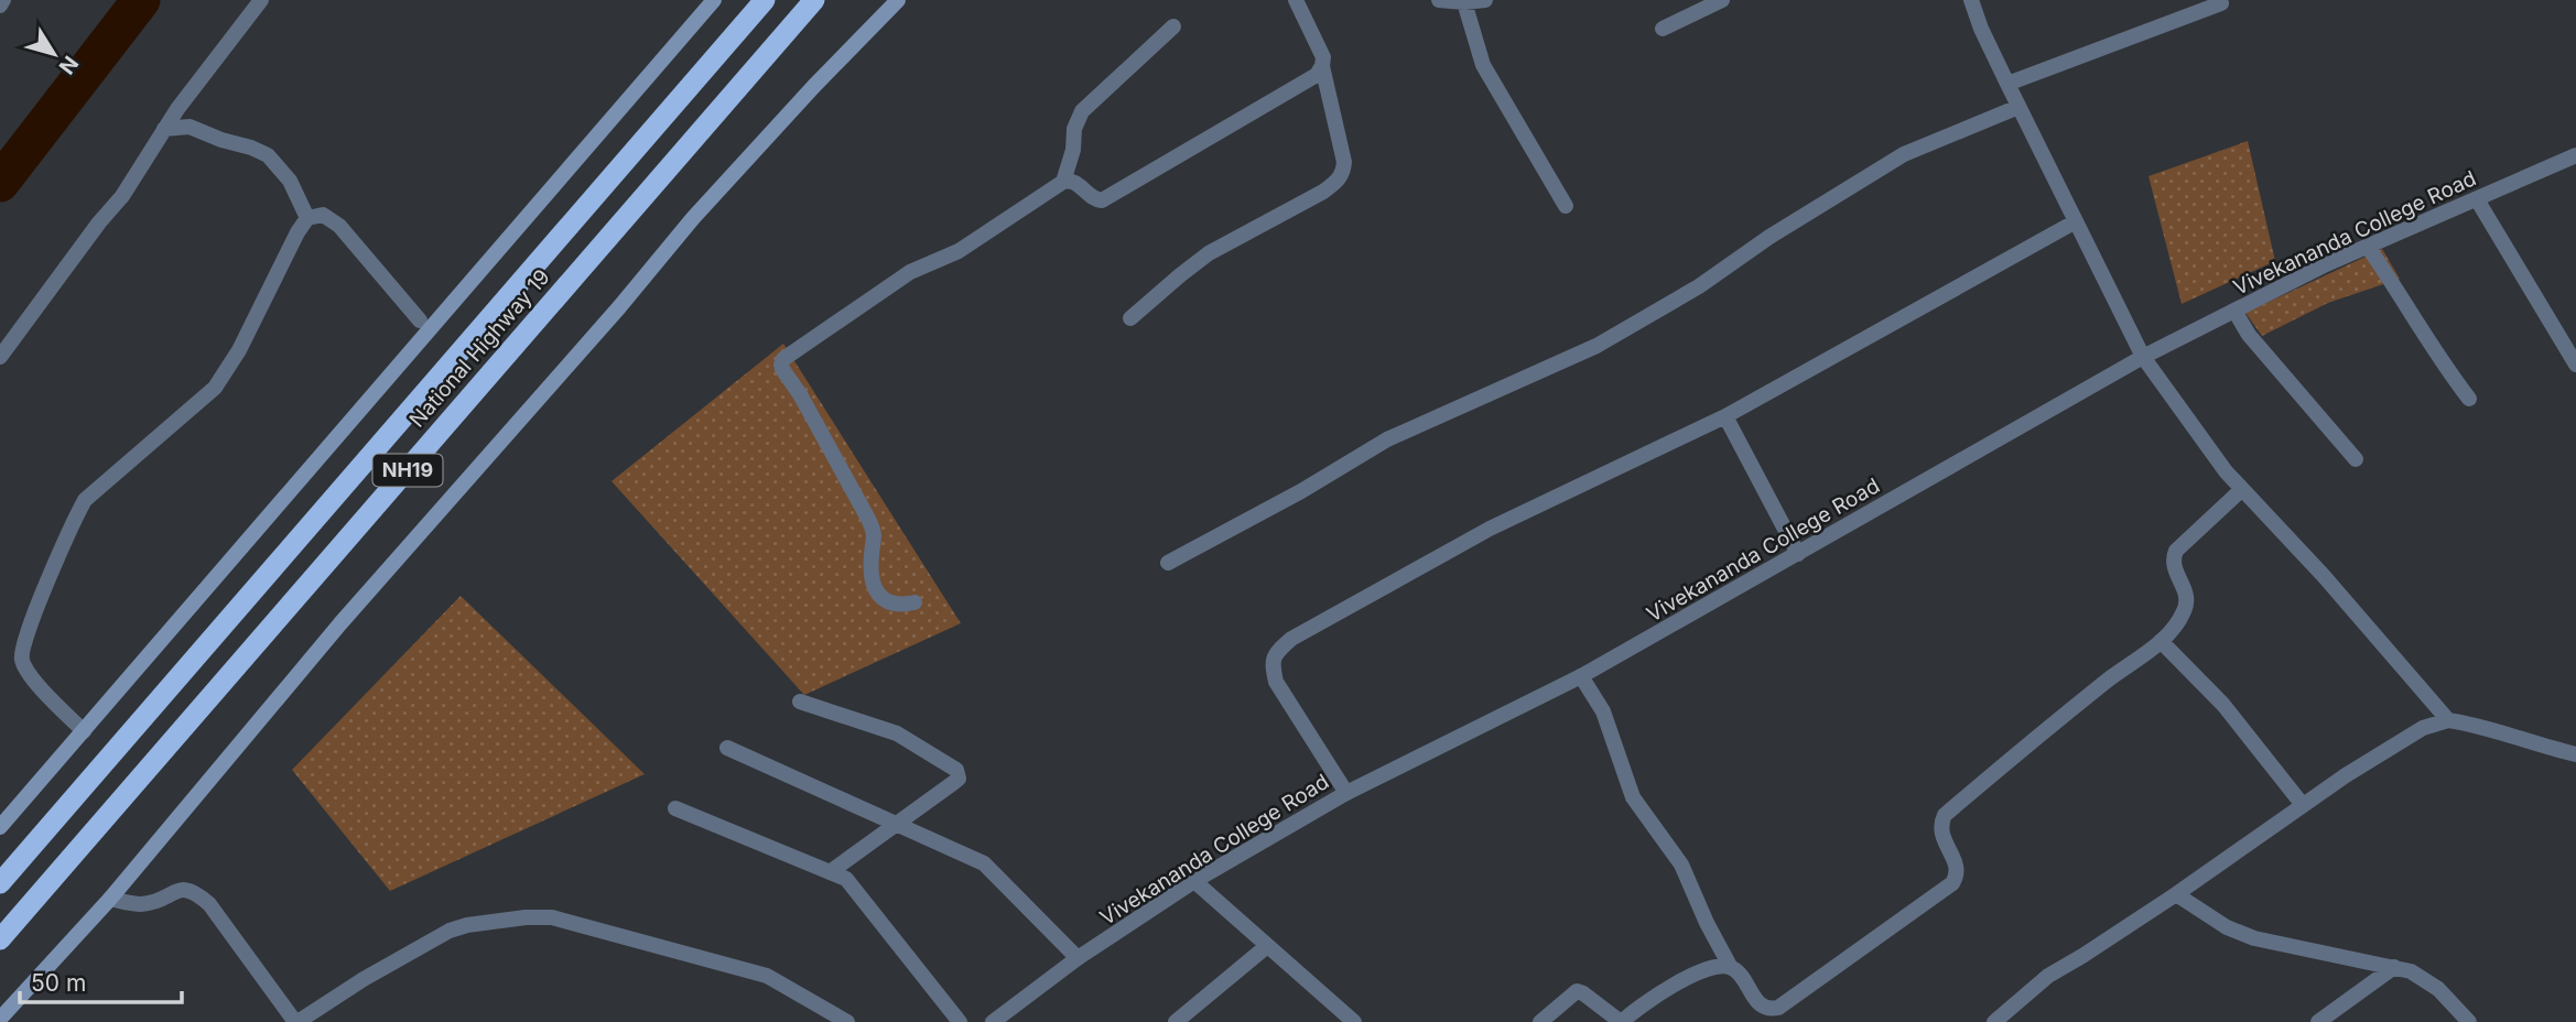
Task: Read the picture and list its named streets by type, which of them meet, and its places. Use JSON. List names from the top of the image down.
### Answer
{
  "streets": {
    "highway": ["National Highway 19", "NH19"],
    "street": ["Vivekananda College Road"]
  },
  "scale_bar": "50 m",
  "north": "bottom right"
}
